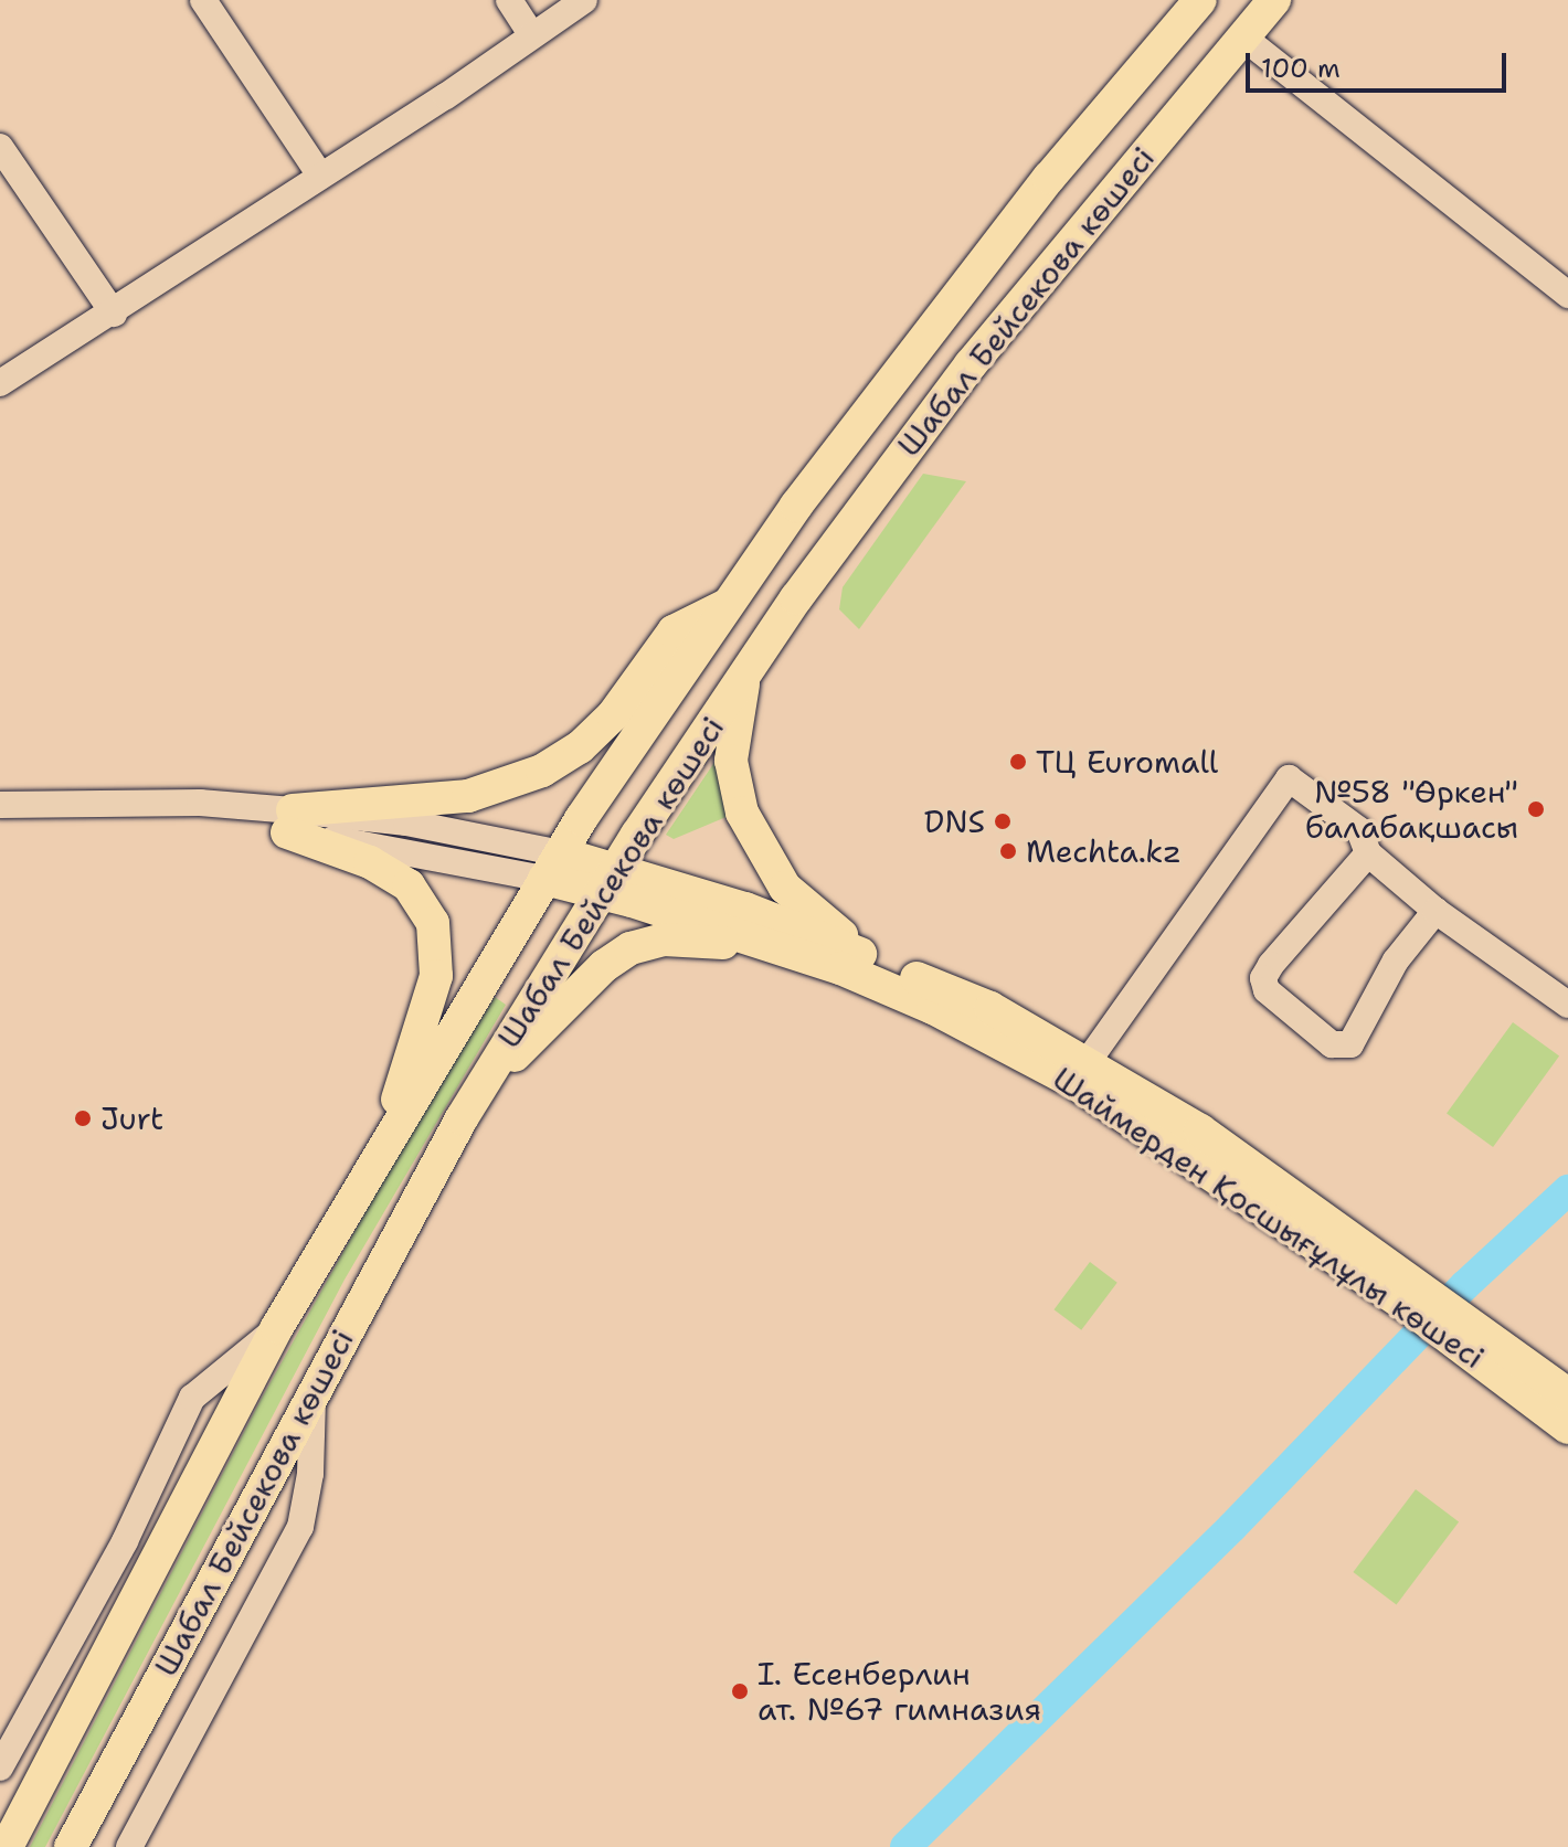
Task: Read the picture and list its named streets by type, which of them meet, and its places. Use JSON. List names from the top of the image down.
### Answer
{
  "streets": {
    "main road": ["Шабал Бейсекова көшесі", "Шаймерден Қосшығұлұлы көшесі"]
  },
  "crossings": [
    ["Шабал Бейсекова көшесі", "Шаймерден Қосшығұлұлы көшесі"]
  ],
  "places": [
    "ТЦ Euromall",
    "№58 \"Өркен\" балабақшасы",
    "DNS",
    "Mechta.kz",
    "Jurt",
    "І. Есенберлин ат. №67 гимназия"
  ],
  "scale_bar": "100 m"
}
